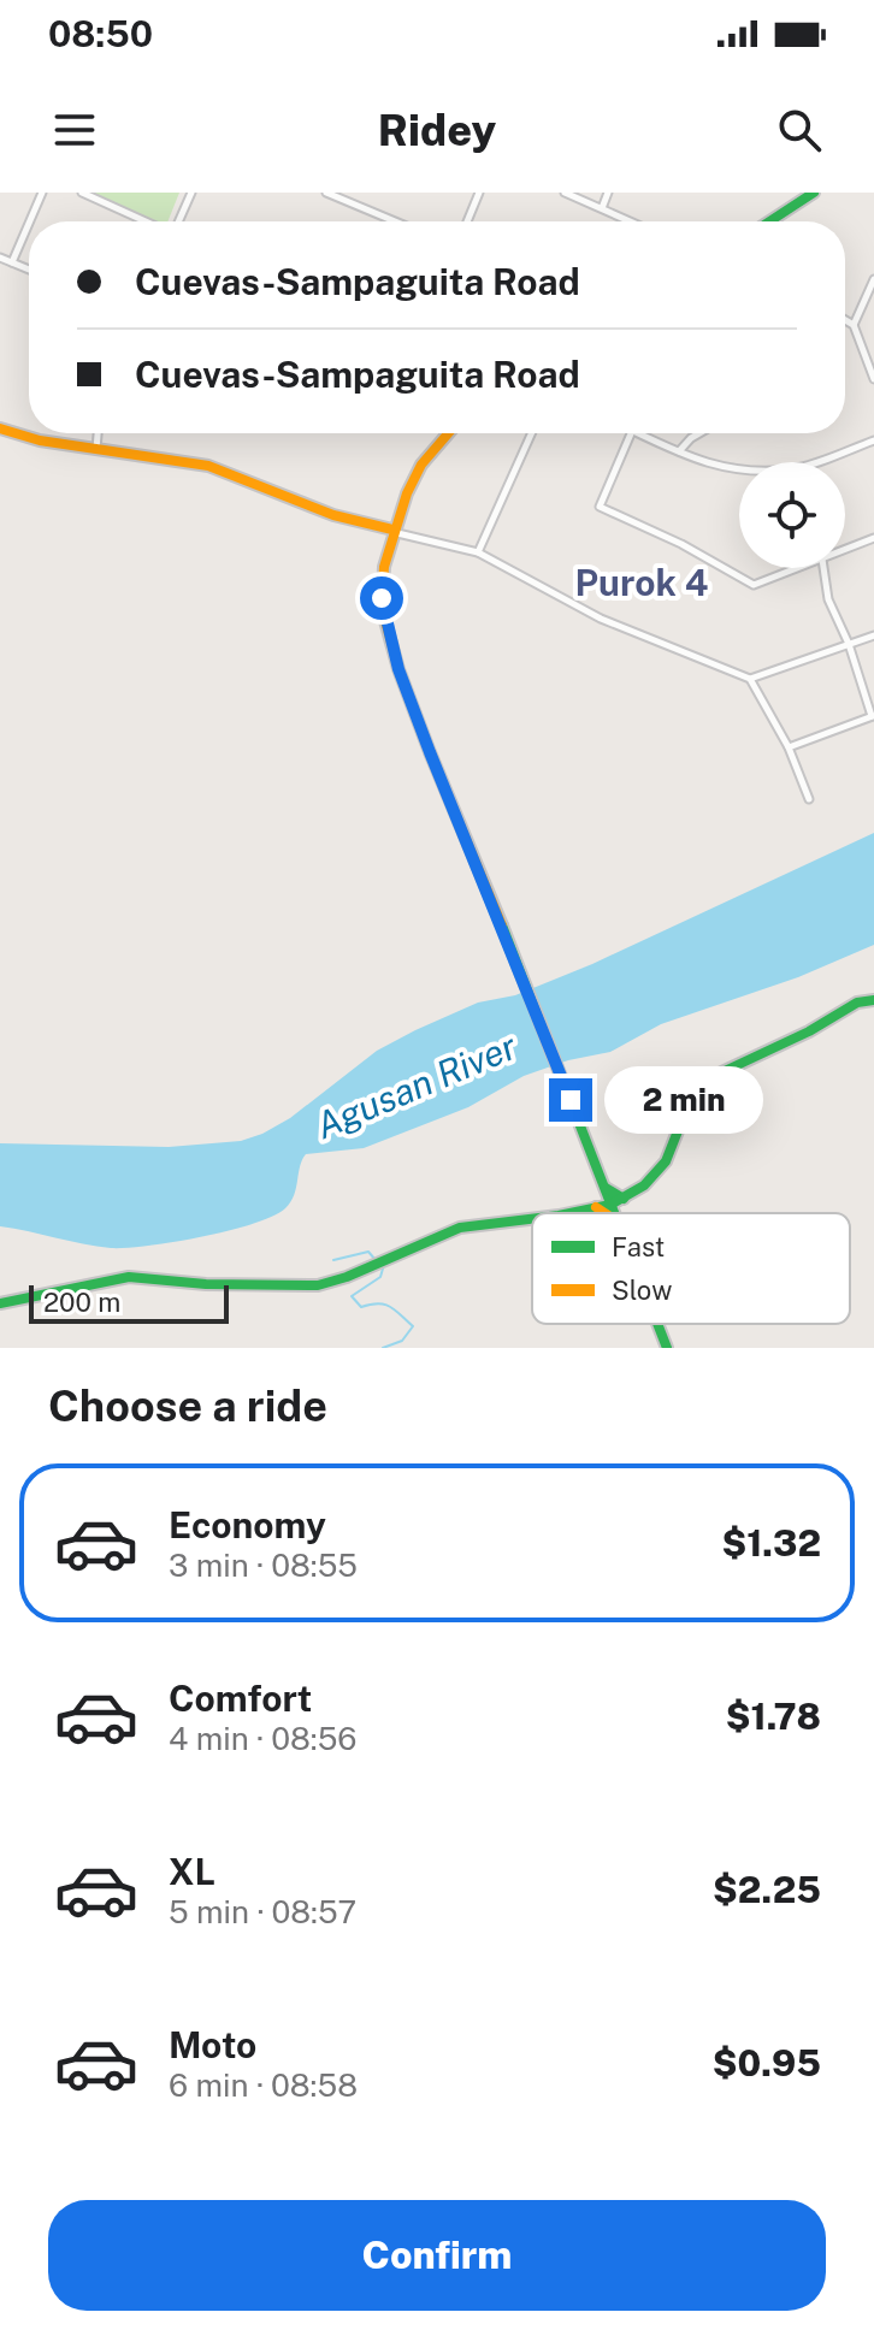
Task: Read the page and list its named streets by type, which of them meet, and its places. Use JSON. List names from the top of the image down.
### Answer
{
  "districts": ["Purok 4"],
  "water": ["Agusan River"],
  "legend": ["Fast", "Slow"],
  "scale_bar": "200 m",
  "page": {
    "status": "08:50",
    "header": "Ridey",
    "banner": ["Cuevas-Sampaguita Road", "Cuevas-Sampaguita Road"],
    "bubble": "2 min",
    "scale": "200 m",
    "heading": "Choose a ride",
    "list": [
      {
        "name": "Economy",
        "note": "3 min · 08:55",
        "value": "$1.32"
      },
      {
        "name": "Comfort",
        "note": "4 min · 08:56",
        "value": "$1.78"
      },
      {
        "name": "XL",
        "note": "5 min · 08:57",
        "value": "$2.25"
      },
      {
        "name": "Moto",
        "note": "6 min · 08:58",
        "value": "$0.95"
      }
    ],
    "buttons": "Confirm"
  }
}
